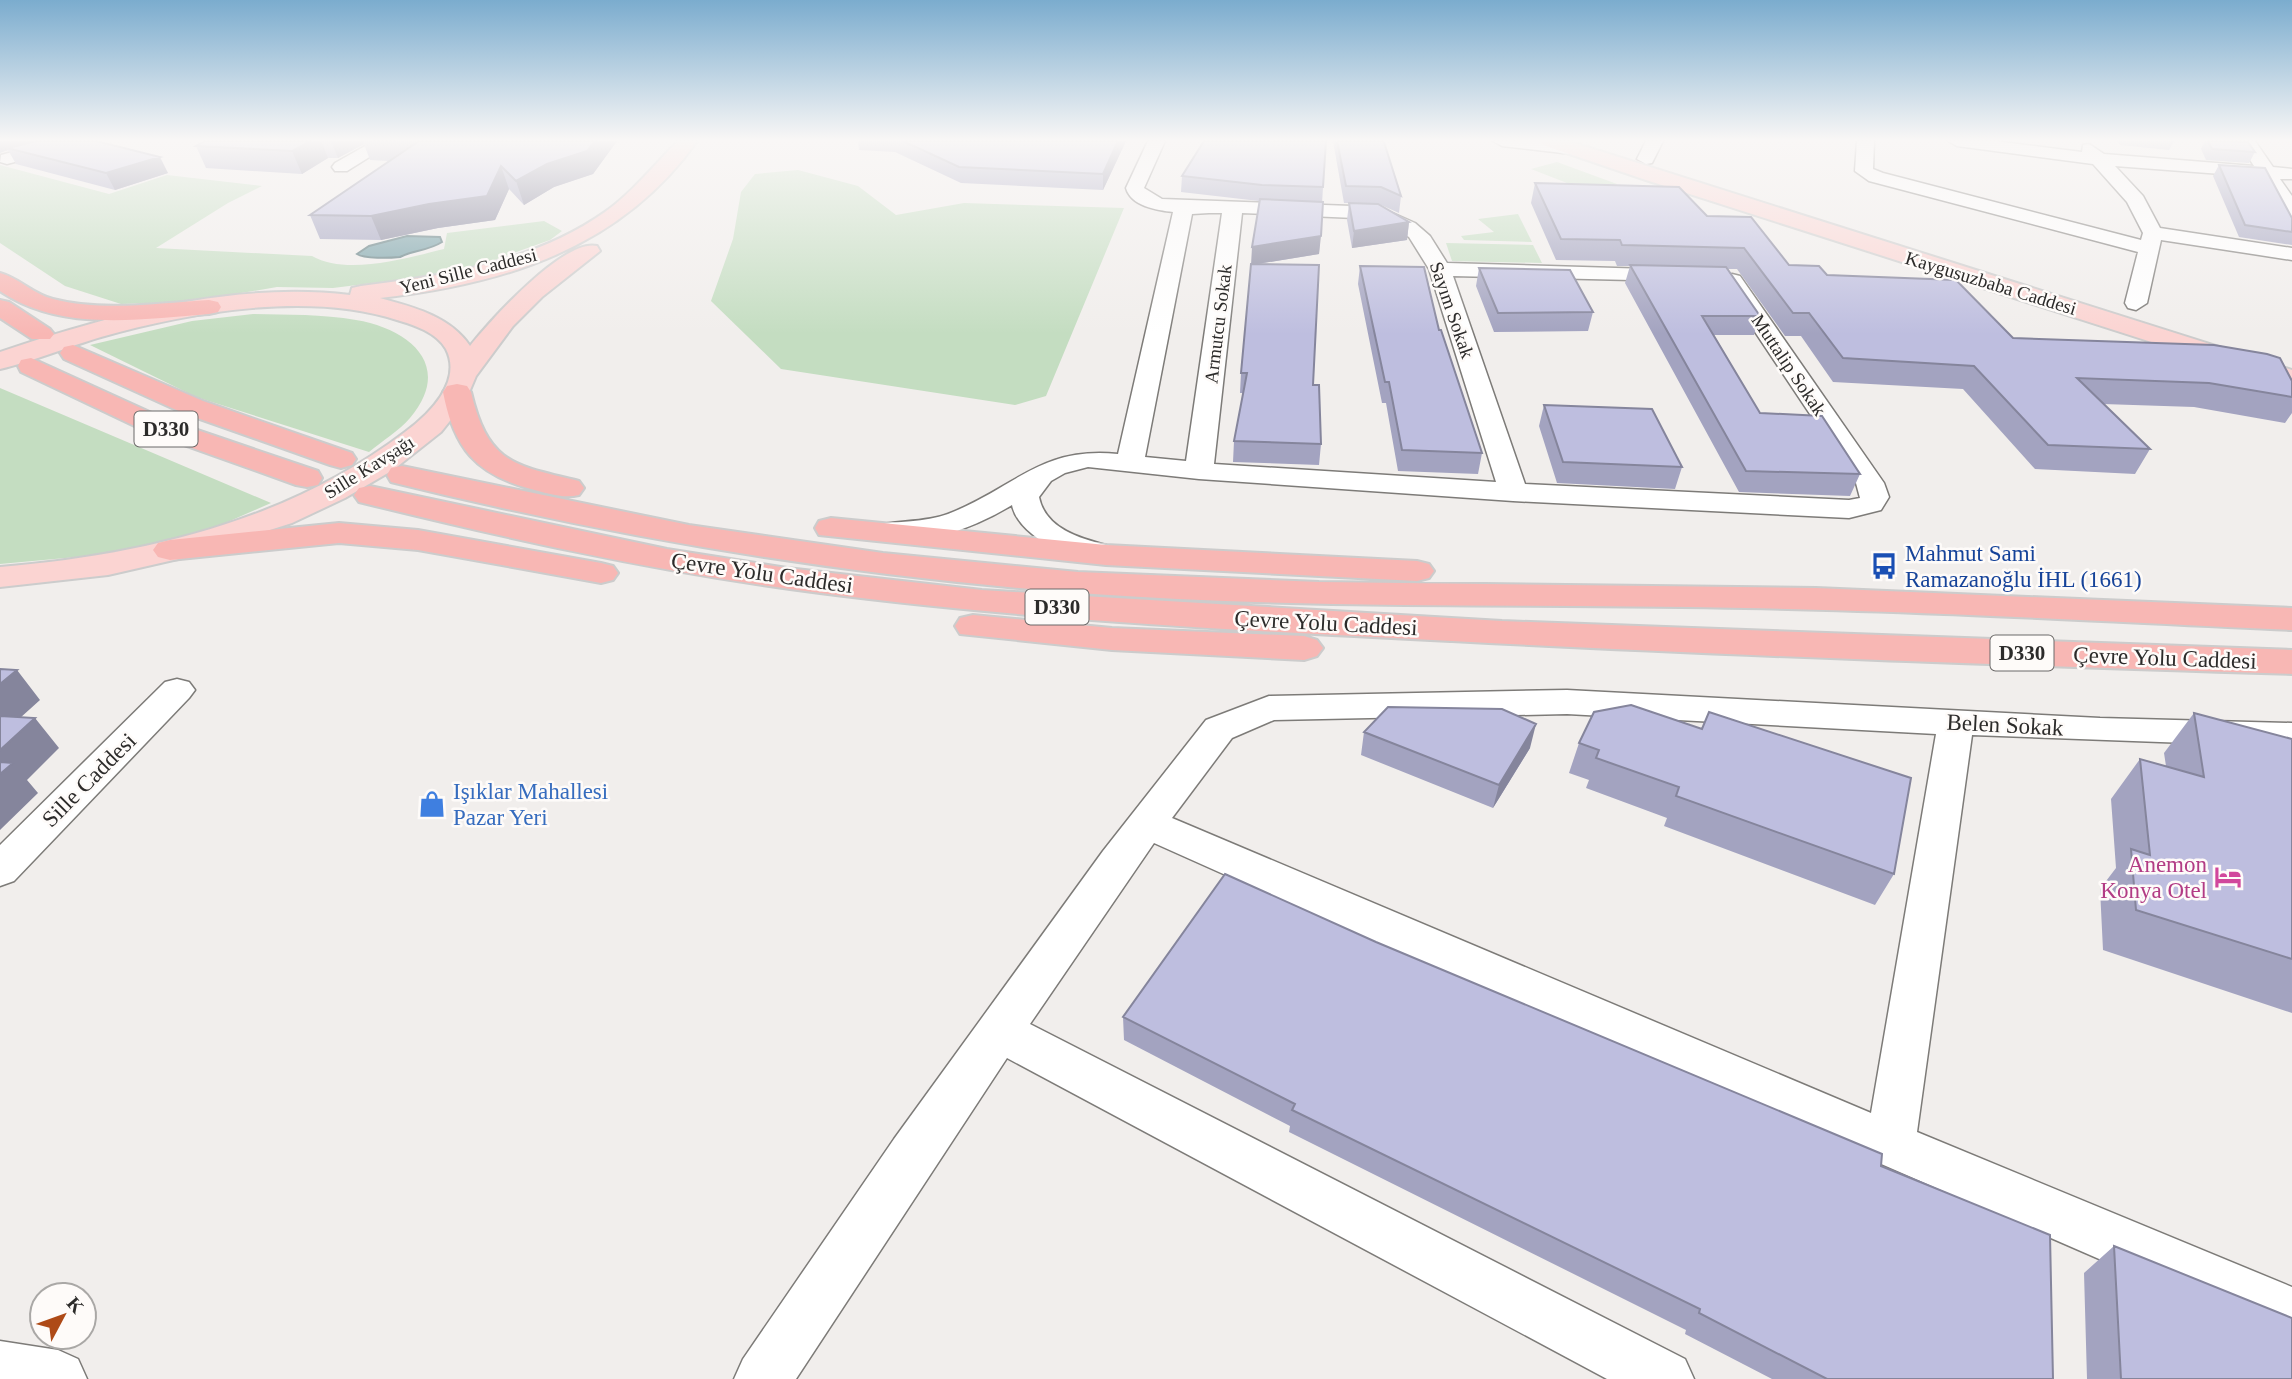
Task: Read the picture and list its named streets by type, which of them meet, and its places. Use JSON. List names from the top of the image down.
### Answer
{
  "streets": {
    "highway": ["D330", "Çevre Yolu Caddesi"],
    "main road": ["Yeni Sille Caddesi", "Kaygusuzbaba Caddesi", "Sille Kavşağı"],
    "street": [
      "Sayım Sokak",
      "Armutcu Sokak",
      "Muttalip Sokak",
      "Belen Sokak",
      "Sille Caddesi"
    ]
  },
  "crossings": [
    ["Yeni Sille Caddesi", "Sille Kavşağı"],
    ["Sayım Sokak", "Armutcu Sokak"],
    ["Sayım Sokak", "Muttalip Sokak"]
  ],
  "places": {
    "bus stop": ["Mahmut Sami Ramazanoğlu İHL (1661)"],
    "shop": ["Işıklar Mahallesi Pazar Yeri"],
    "hotel": ["Anemon Konya Otel"]
  },
  "north": "top right"
}
